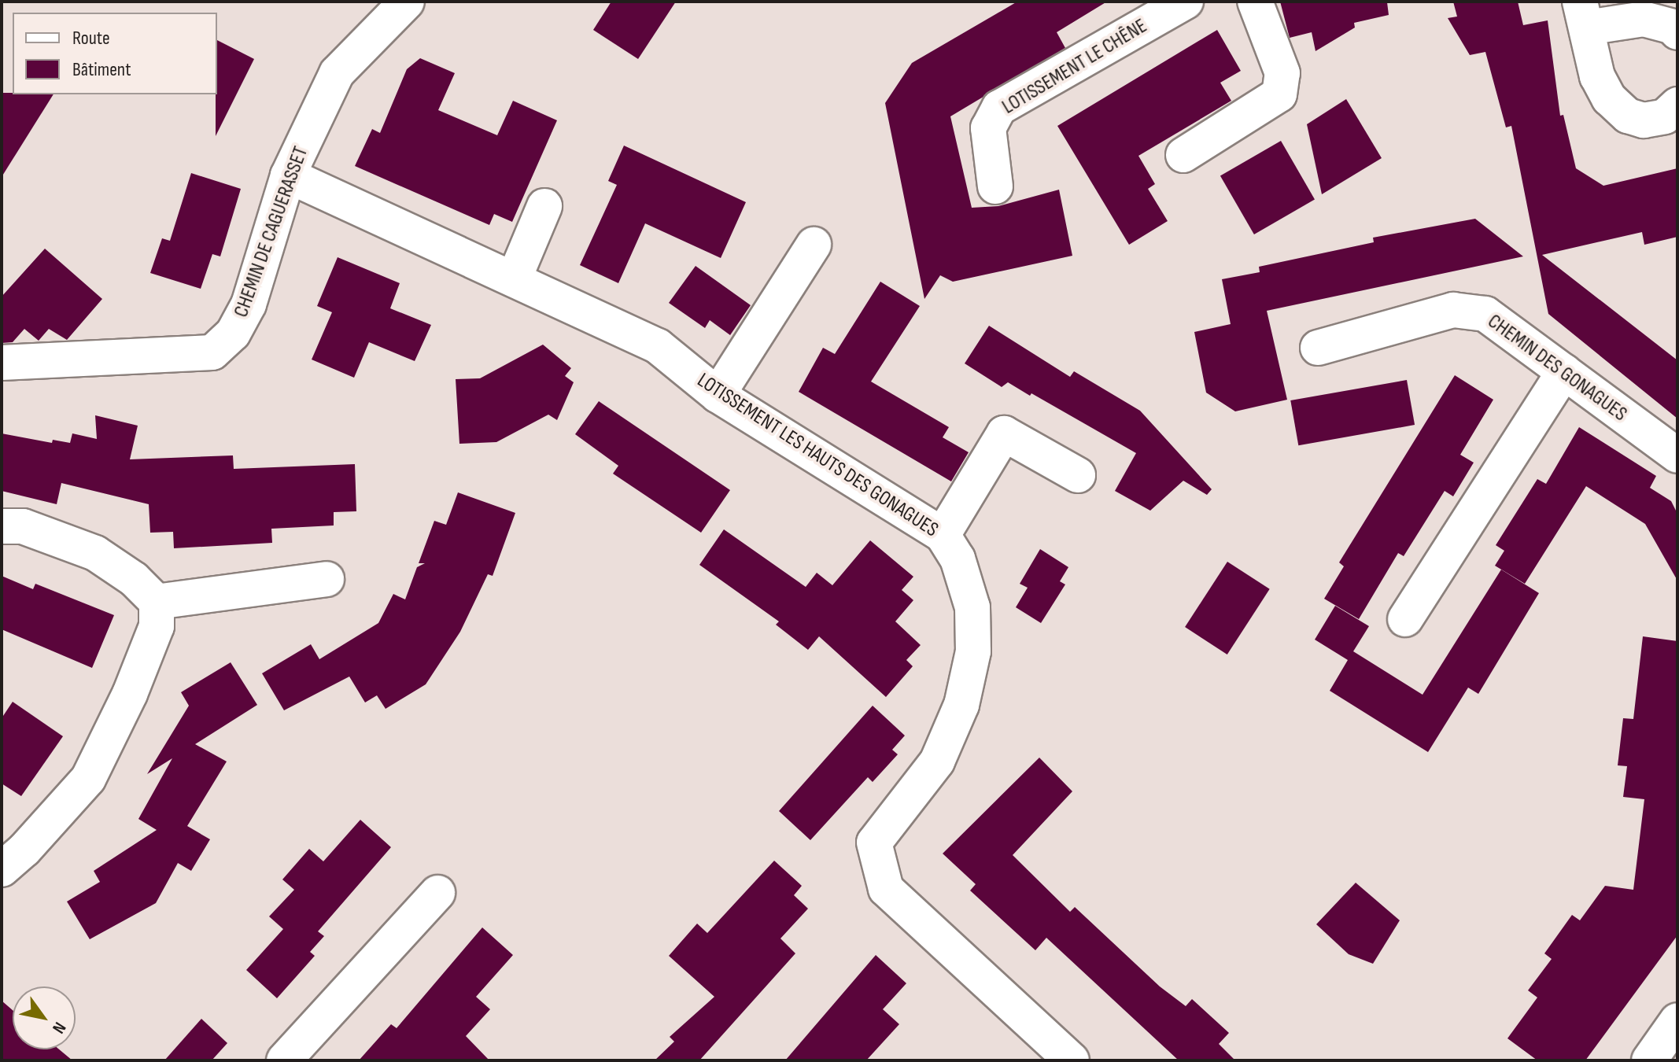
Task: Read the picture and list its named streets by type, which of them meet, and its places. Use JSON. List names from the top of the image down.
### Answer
{
  "streets": {
    "street": [
      "LOTISSEMENT LE CHÊNE",
      "CHEMIN DE CAGUERASSET",
      "CHEMIN DES GONAGUES",
      "LOTISSEMENT LES HAUTS DES GONAGUES"
    ]
  },
  "crossings": [
    ["CHEMIN DE CAGUERASSET", "LOTISSEMENT LES HAUTS DES GONAGUES"]
  ],
  "legend": ["Route", "Bâtiment"],
  "north": "bottom right"
}
